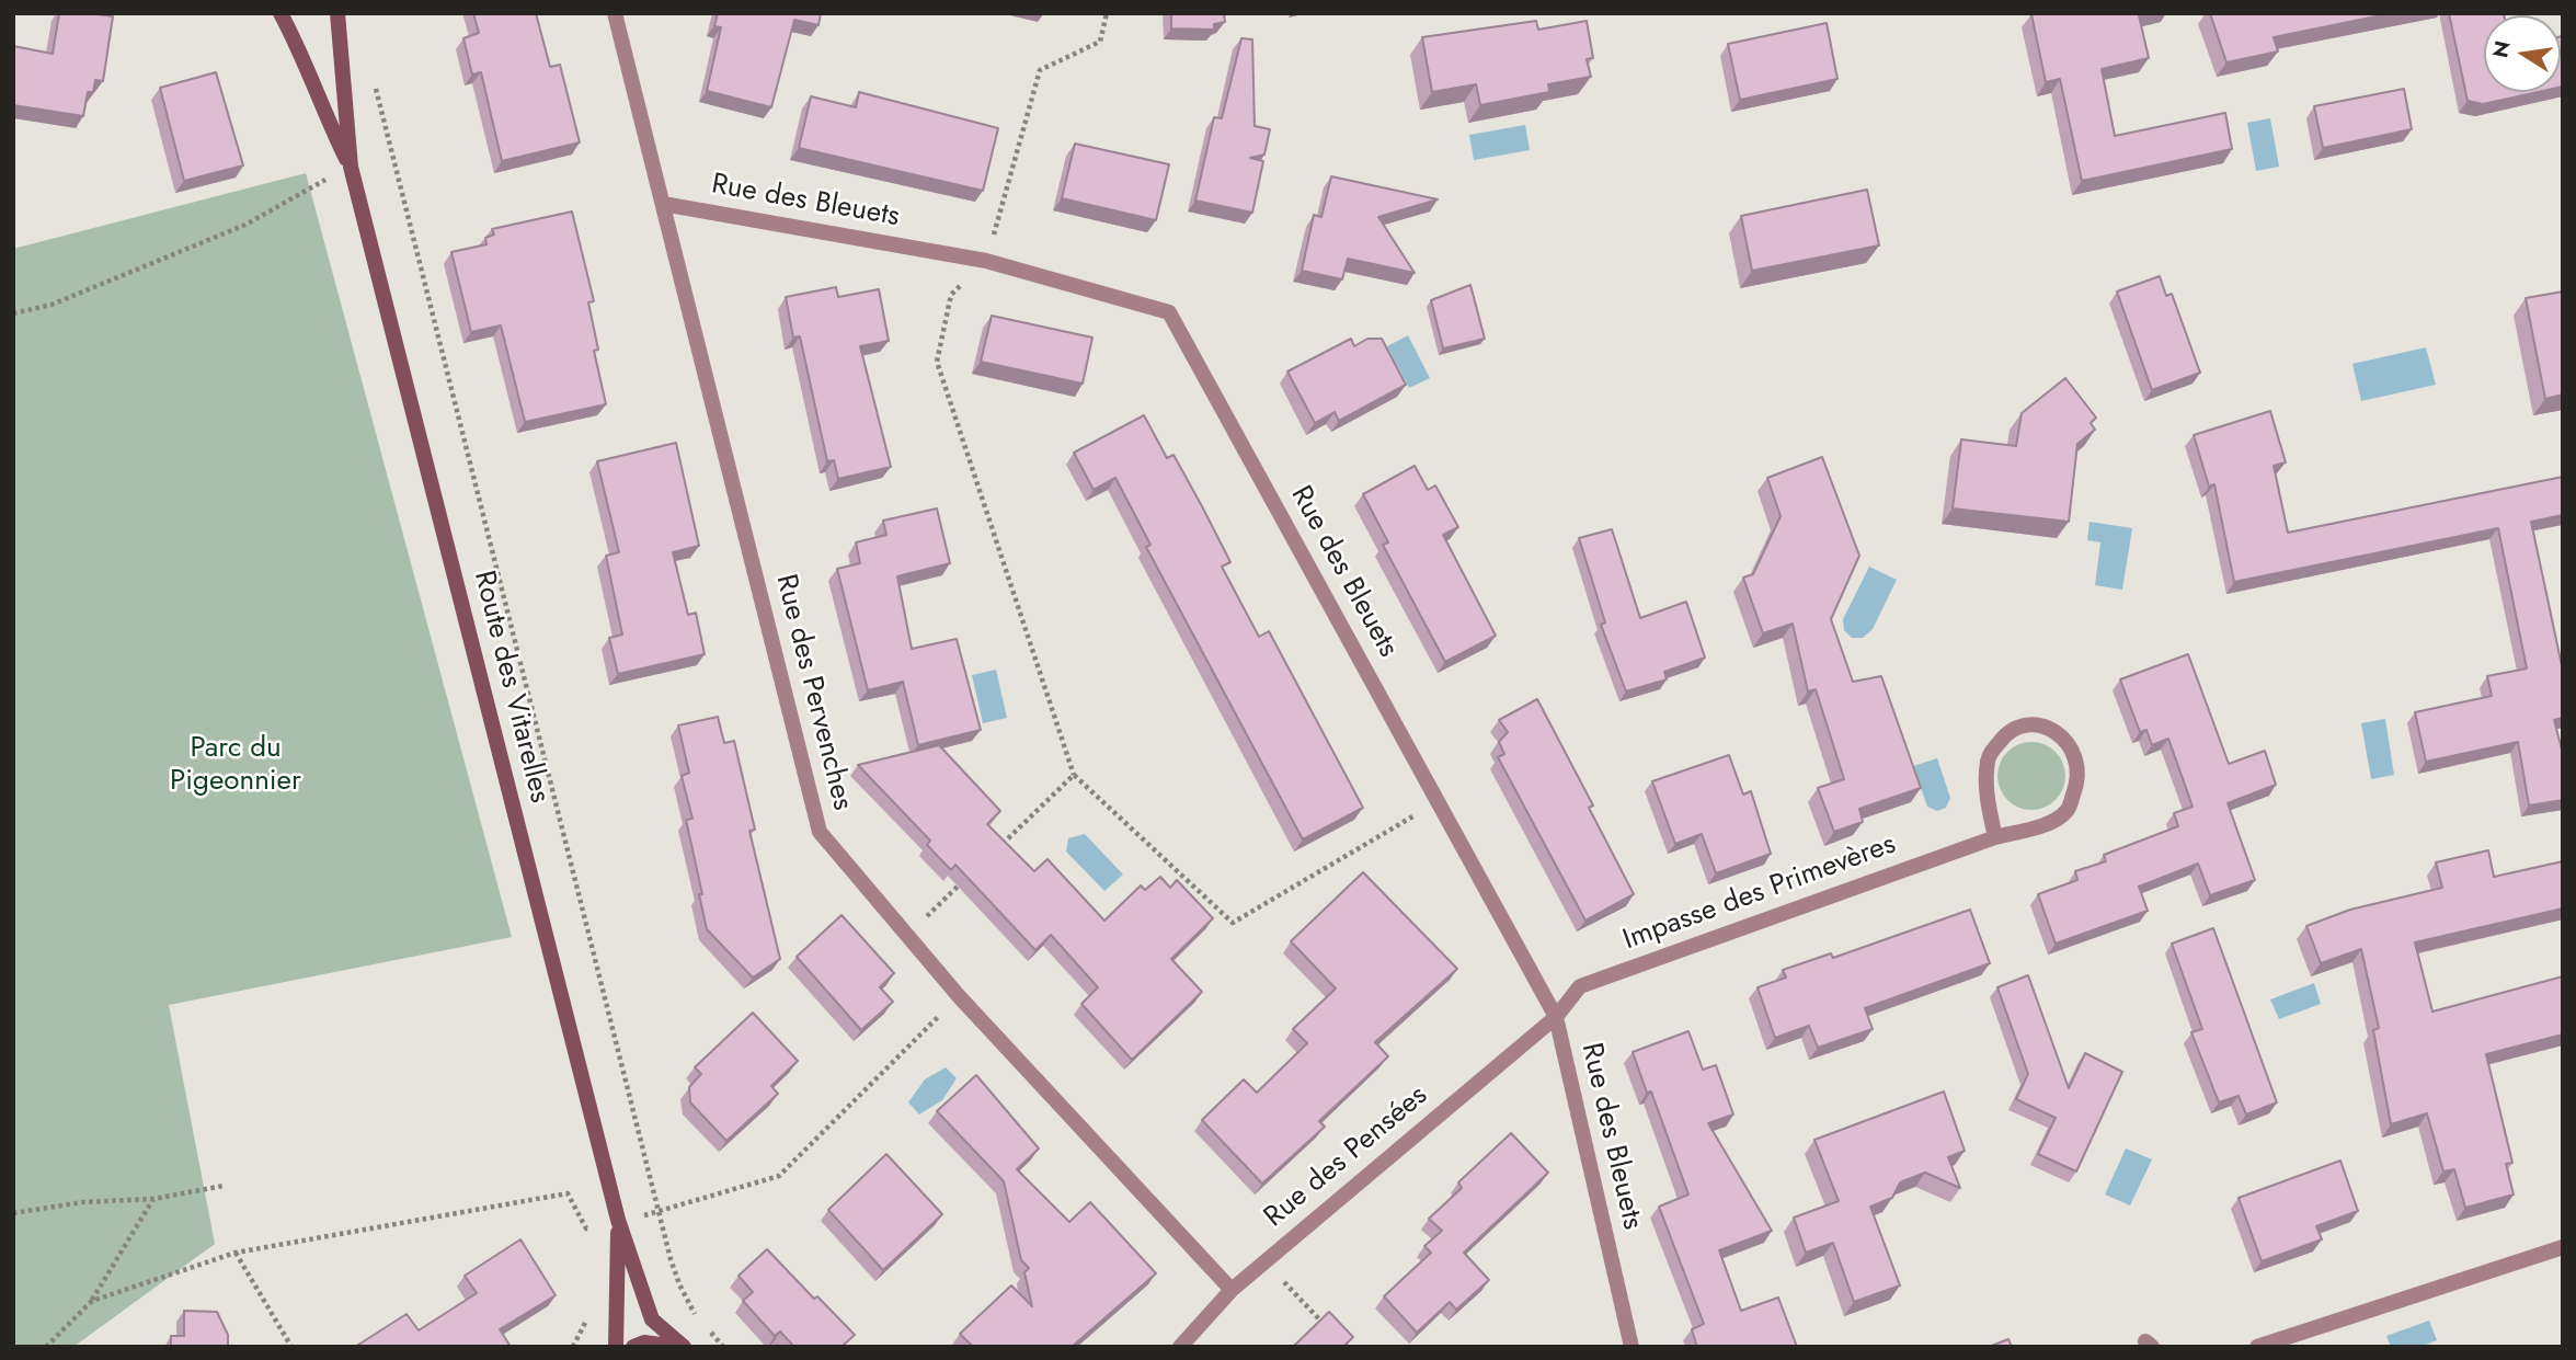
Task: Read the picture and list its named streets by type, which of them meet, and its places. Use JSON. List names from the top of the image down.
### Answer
{
  "streets": {
    "main road": ["Route des Vitarelles"],
    "street": [
      "Rue des Bleuets",
      "Rue des Pervenches",
      "Impasse des Primevères",
      "Rue des Pensées"
    ]
  },
  "crossings": [
    ["Rue des Bleuets", "Rue des Pervenches"],
    ["Rue des Bleuets", "Impasse des Primevères"],
    ["Rue des Bleuets", "Rue des Pensées"],
    ["Rue des Pervenches", "Rue des Pensées"],
    ["Impasse des Primevères", "Rue des Pensées"]
  ],
  "parks": ["Parc du Pigeonnier"],
  "north": "left"
}
